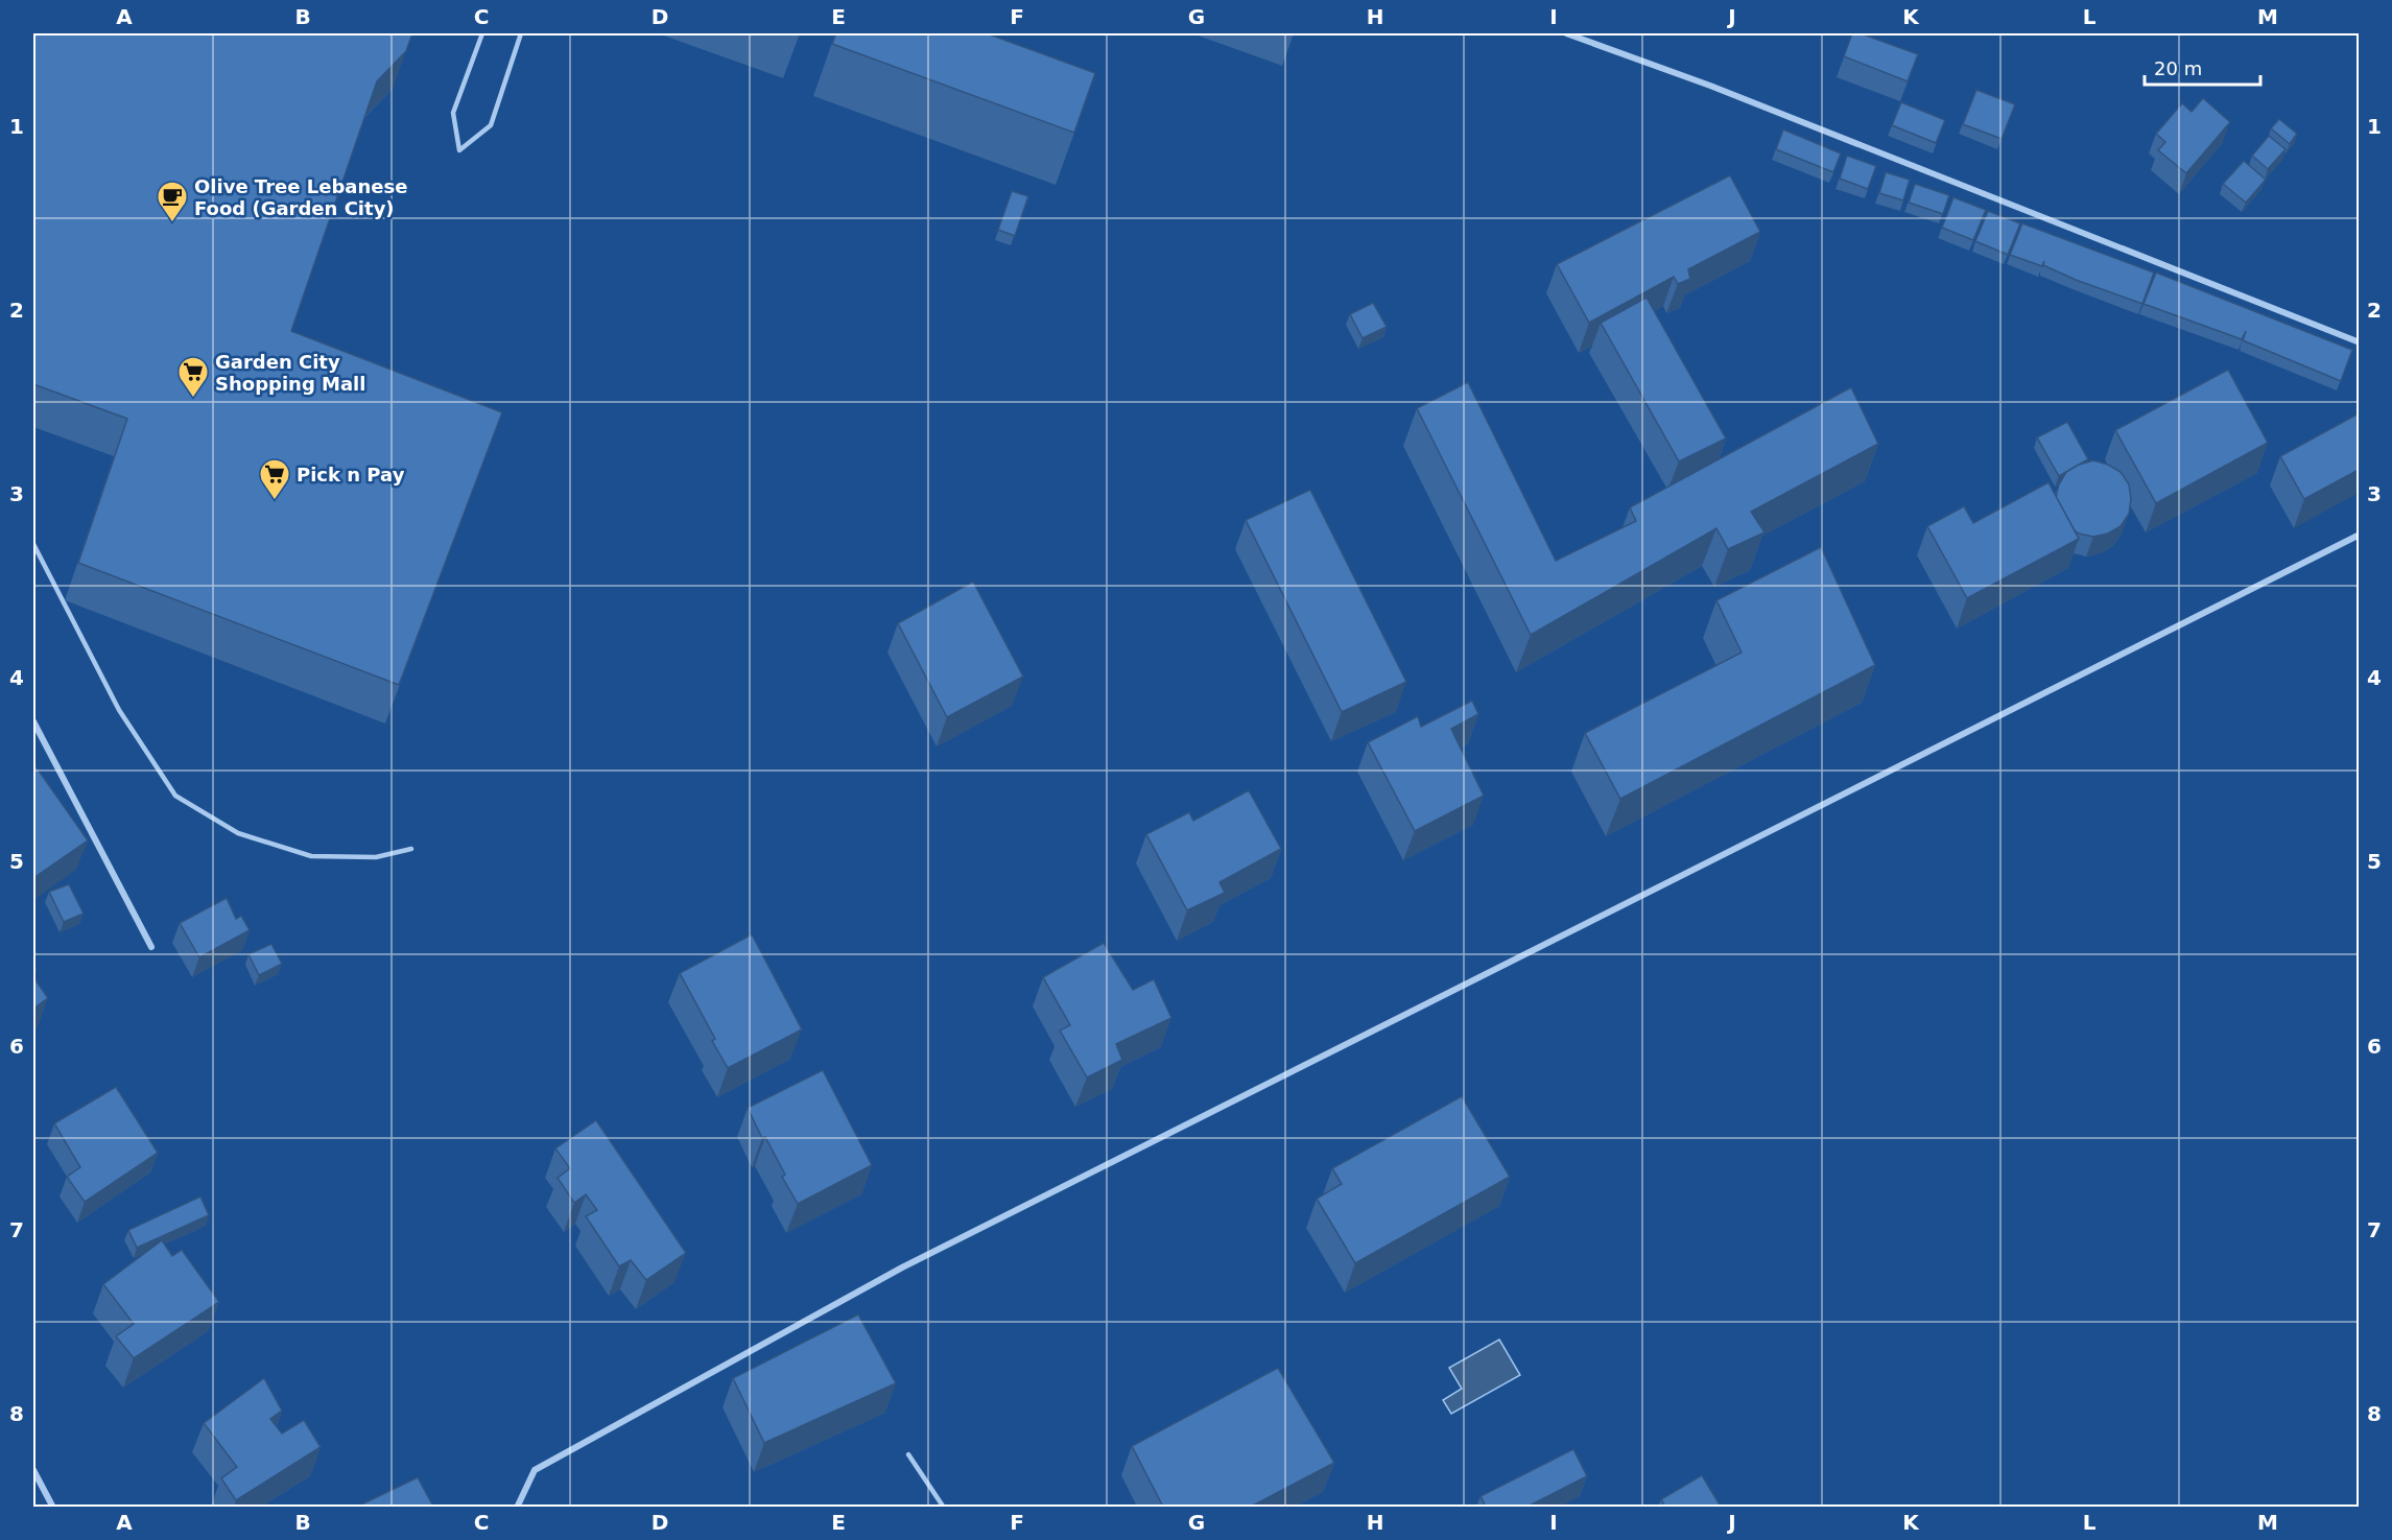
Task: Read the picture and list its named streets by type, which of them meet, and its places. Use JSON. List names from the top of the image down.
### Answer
{
  "places": {
    "cafe": ["Olive Tree Lebanese Food (Garden City)"],
    "supermarket": ["Garden City Shopping Mall", "Pick n Pay"]
  },
  "scale_bar": "20 m",
  "grid": {
    "columns": [
      "A",
      "B",
      "C",
      "D",
      "E",
      "F",
      "G",
      "H",
      "I",
      "J",
      "K",
      "L",
      "M"
    ],
    "rows": [
      "1",
      "2",
      "3",
      "4",
      "5",
      "6",
      "7",
      "8"
    ]
  }
}
